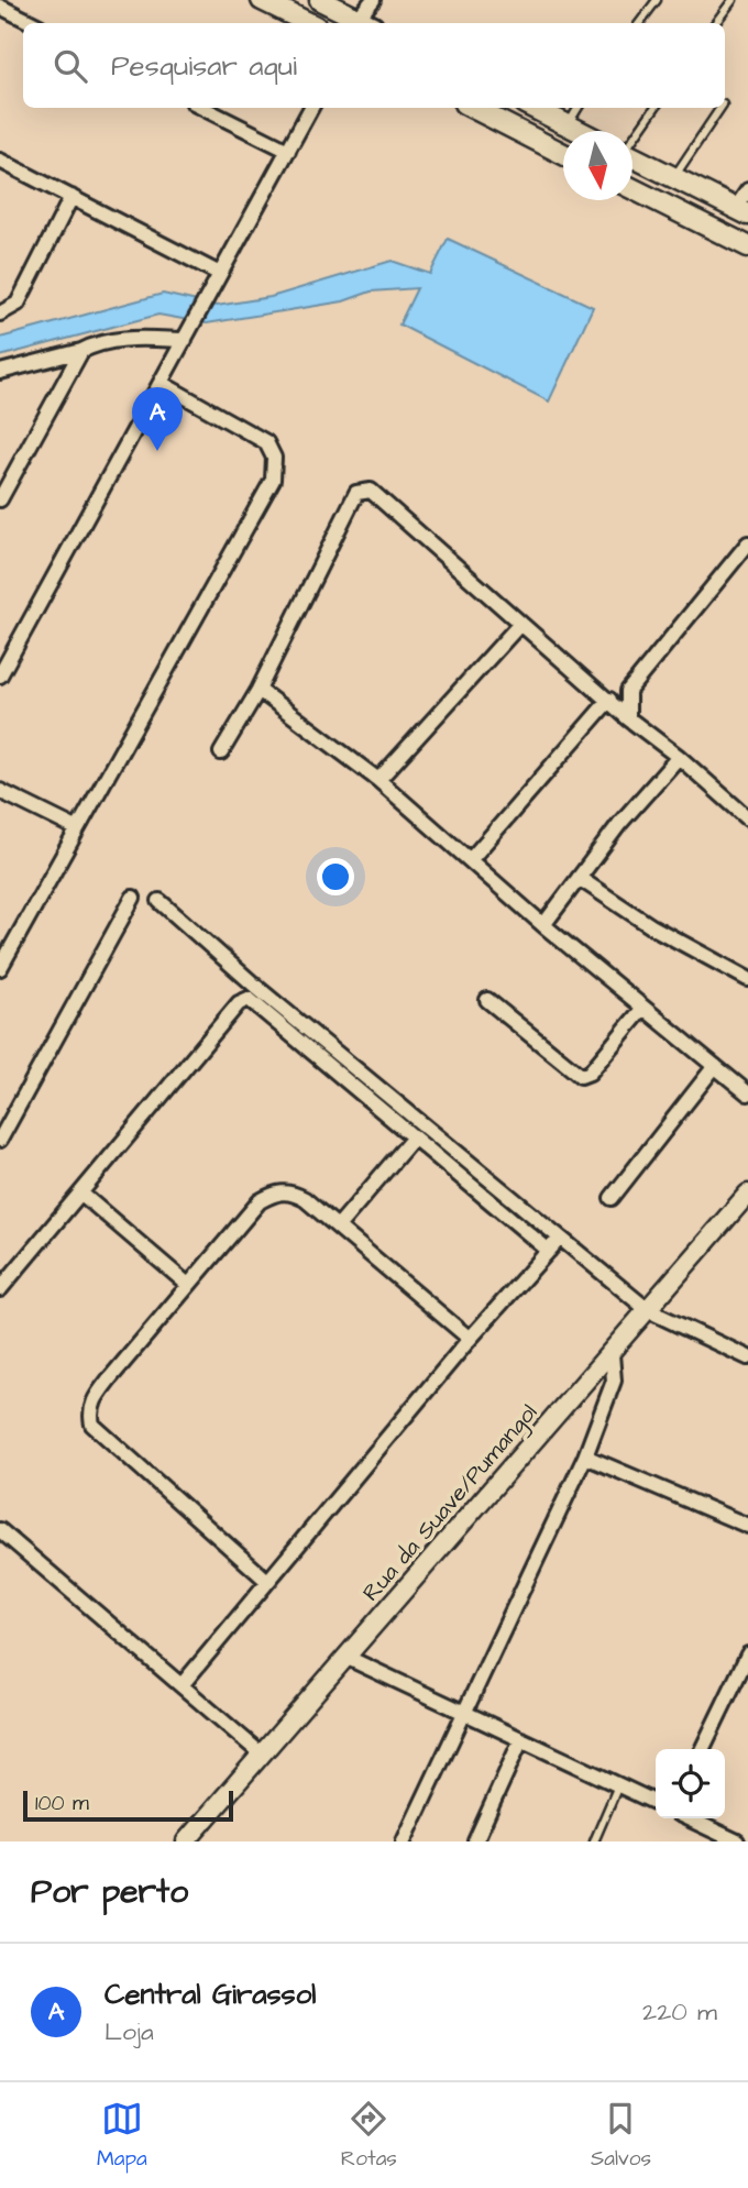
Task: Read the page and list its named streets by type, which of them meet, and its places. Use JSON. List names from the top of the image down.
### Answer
{
  "streets": {
    "street": ["Rua da Suave/Pumangol"]
  },
  "scale_bar": "100 m",
  "north": "bottom",
  "page": {
    "search": "Pesquisar aqui",
    "pins": "A",
    "scale": "100 m",
    "heading": "Por perto",
    "list": [
      {
        "mark": "A",
        "name": "Central Girassol",
        "note": "Loja",
        "value": "220 m"
      }
    ],
    "nav": ["Mapa", "Rotas", "Salvos"]
  }
}
